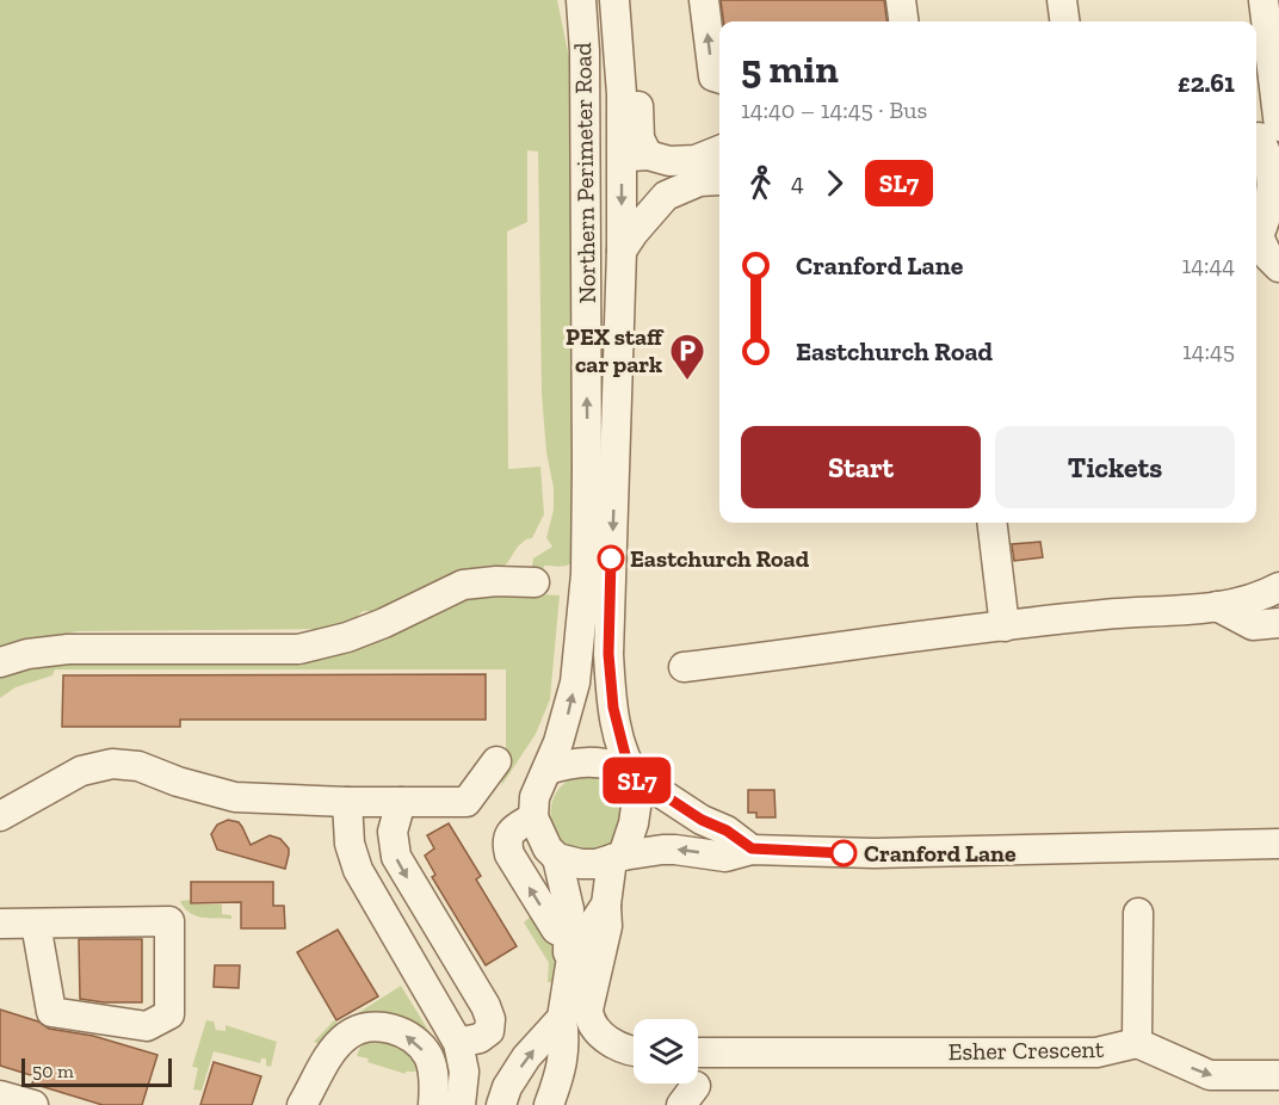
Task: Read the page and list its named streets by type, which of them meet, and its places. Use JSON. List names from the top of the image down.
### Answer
{
  "streets": {
    "street": ["Northern Perimeter Road", "Esher Crescent"]
  },
  "places": {
    "parking": ["PEX staff car park"],
    "other": ["Eastchurch Road", "Cranford Lane"]
  },
  "lines": ["bus line SL7"],
  "scale_bar": "50 m",
  "page": {
    "on_map": "SL7",
    "heading": ["5 min", "14:40 – 14:45 · Bus", "£2.61"],
    "legs": ["4", "SL7"],
    "list": [
      {
        "name": "Cranford Lane",
        "value": "14:44"
      },
      {
        "name": "Eastchurch Road",
        "value": "14:45"
      }
    ],
    "buttons": ["Start", "Tickets"],
    "scale": "50 m"
  }
}
